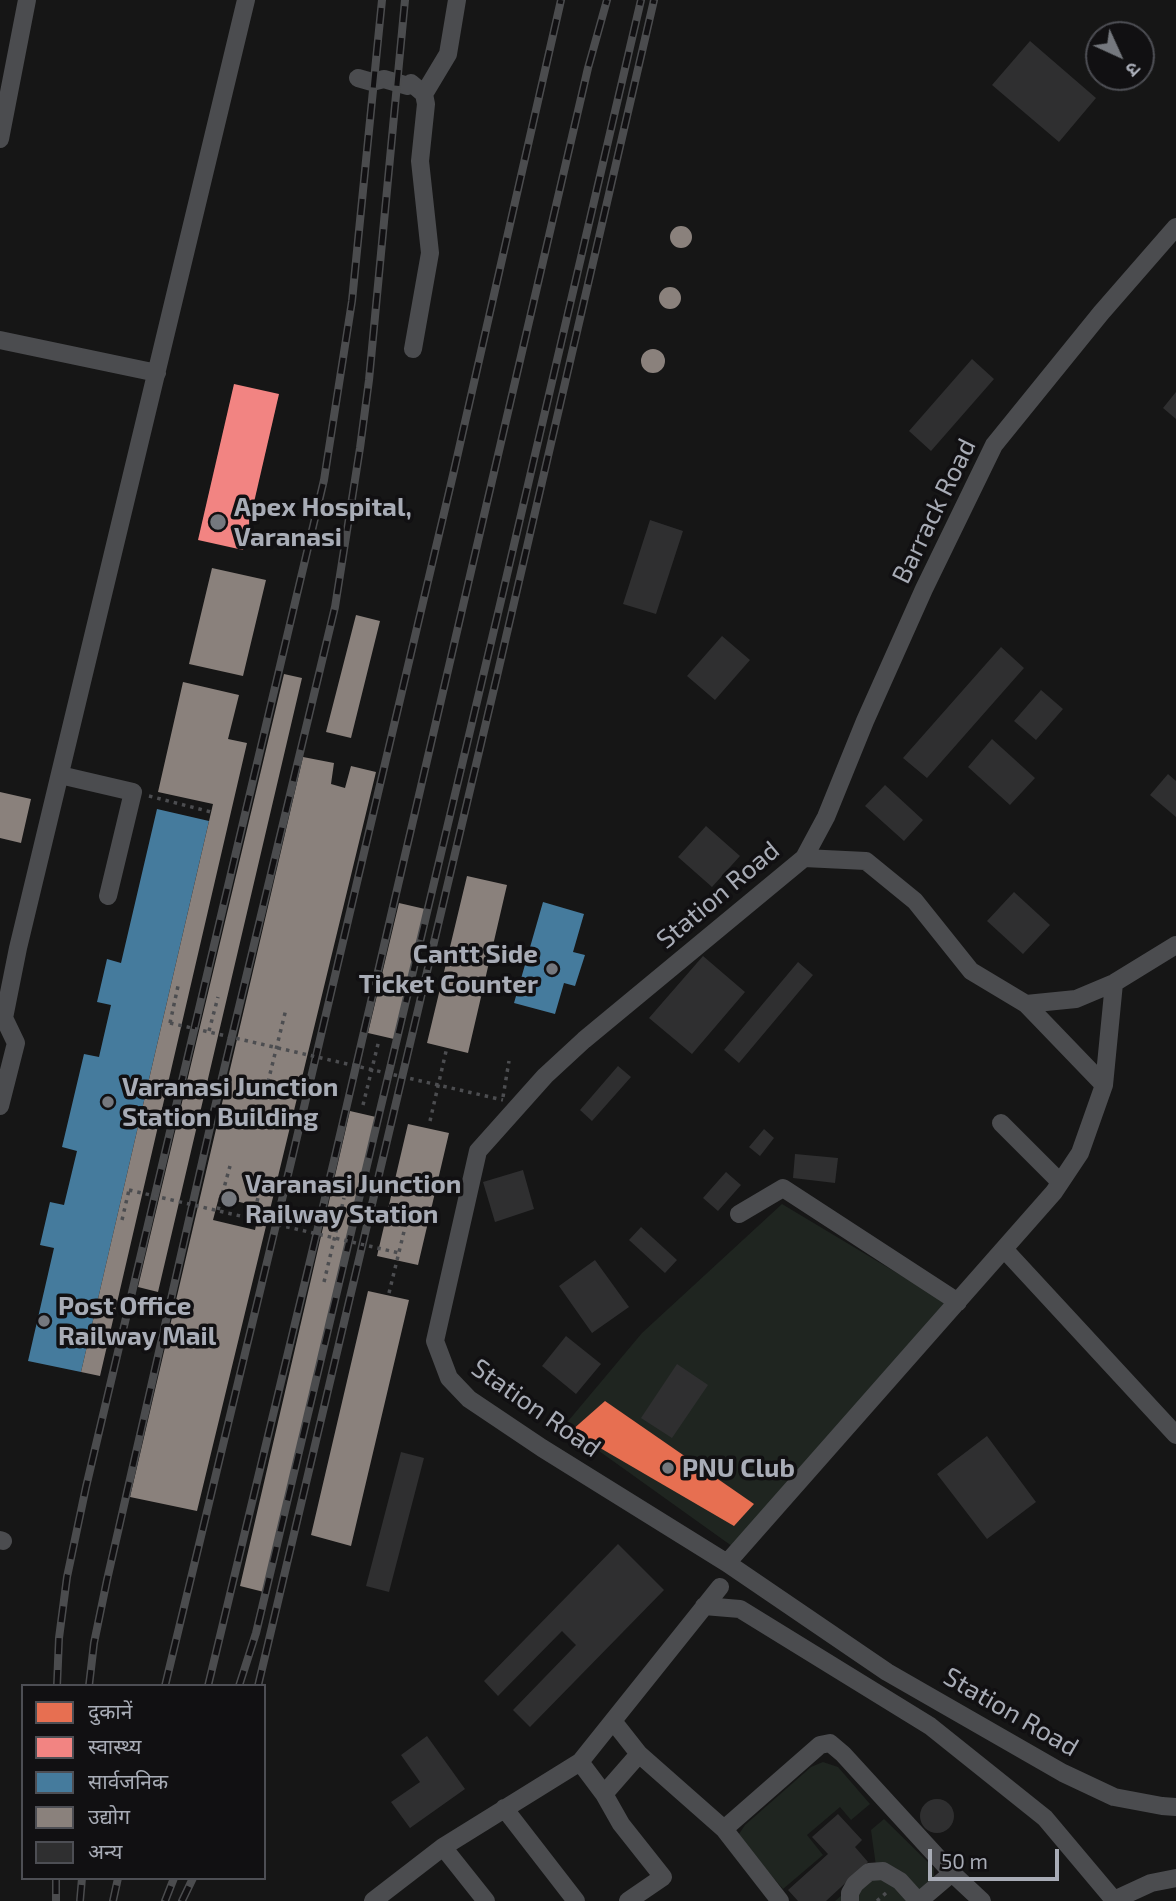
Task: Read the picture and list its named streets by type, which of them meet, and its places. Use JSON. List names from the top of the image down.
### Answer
{
  "streets": {
    "street": ["Barrack Road", "Station Road"]
  },
  "crossings": [
    ["Barrack Road", "Station Road"]
  ],
  "places": [
    "Apex Hospital, Varanasi",
    "Cantt Side Ticket Counter",
    "Varanasi Junction Station Building",
    "Varanasi Junction Railway Station",
    "Post Office Railway Mail",
    "PNU Club"
  ],
  "legend": [
    "दुकानें",
    "स्वास्थ्य",
    "सार्वजनिक",
    "उद्योग",
    "अन्य"
  ],
  "scale_bar": "50 m",
  "north": "bottom right"
}
